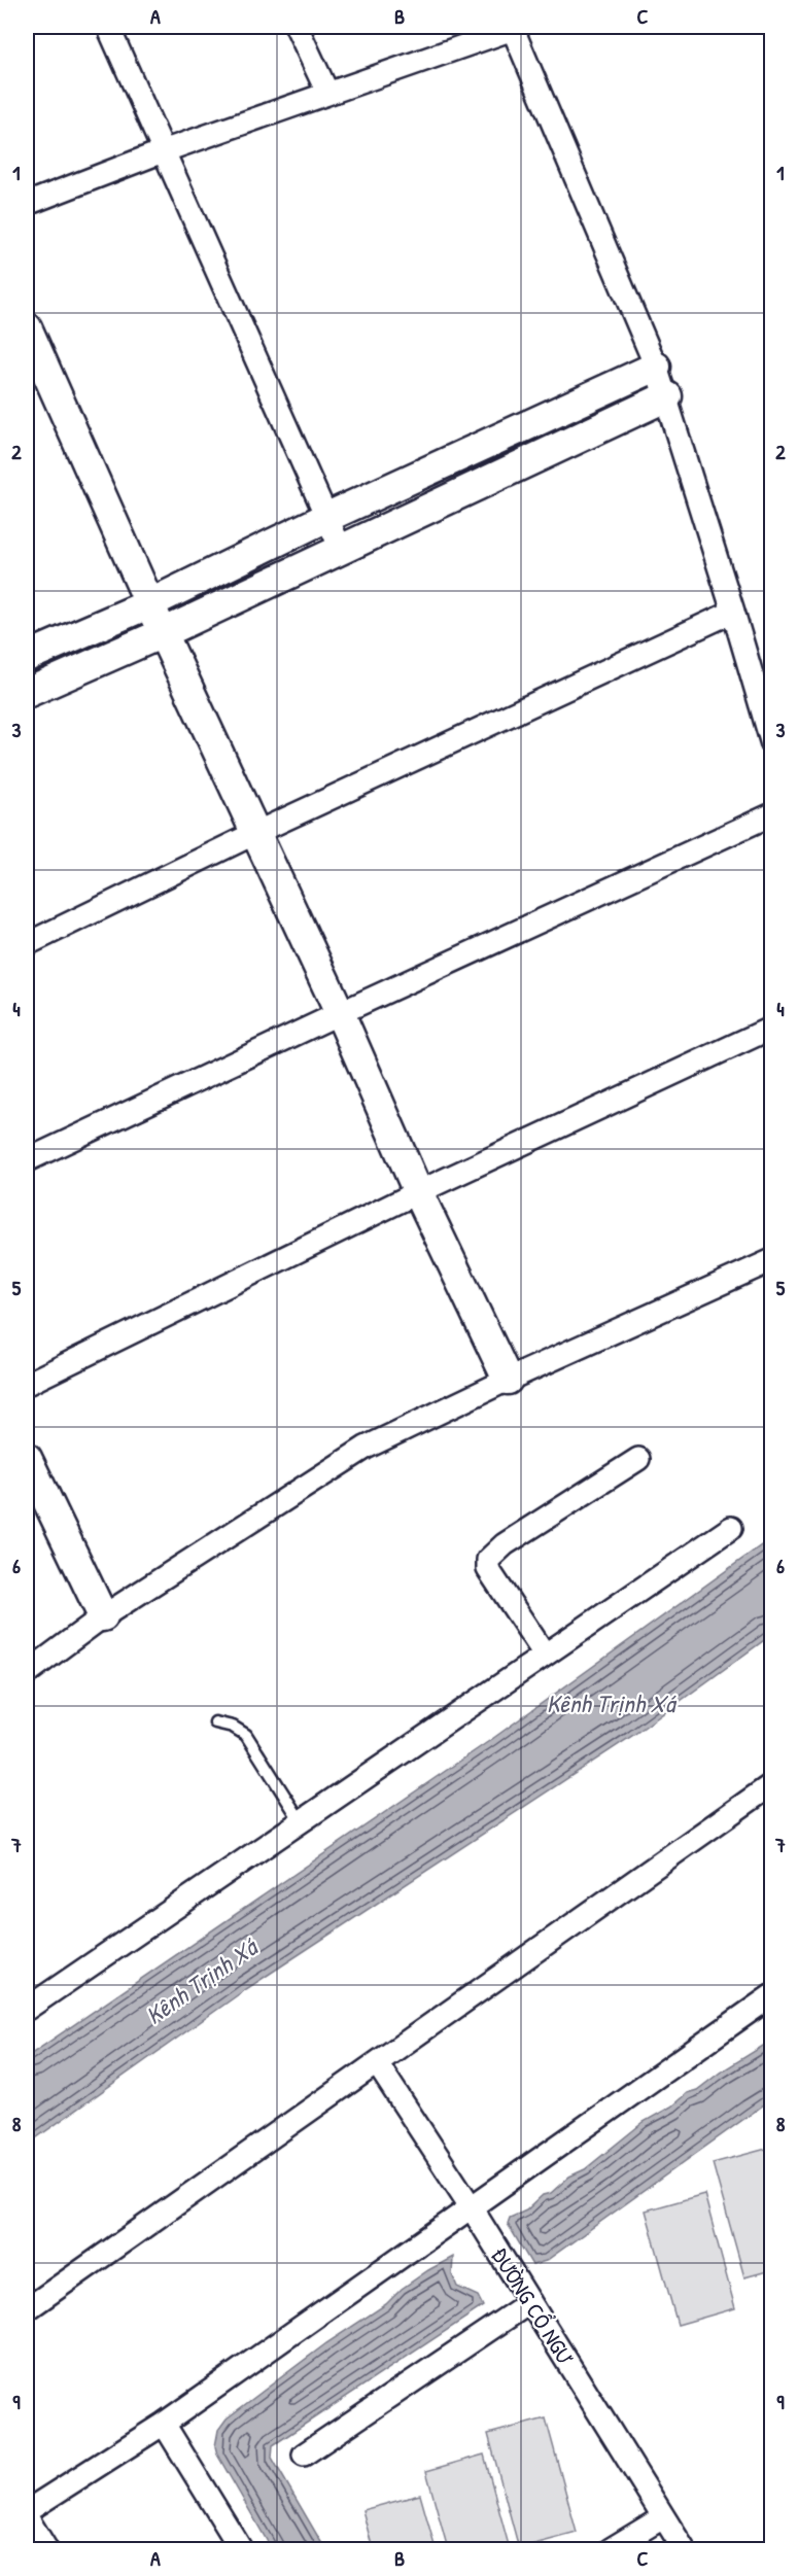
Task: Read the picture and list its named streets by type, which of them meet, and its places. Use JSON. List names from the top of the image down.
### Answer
{
  "streets": {
    "street": ["ĐƯỜNG CỔ NGƯ"]
  },
  "water": ["Kênh Trịnh Xá"],
  "grid": {
    "columns": ["A", "B", "C"],
    "rows": [
      "1",
      "2",
      "3",
      "4",
      "5",
      "6",
      "7",
      "8",
      "9"
    ]
  }
}
